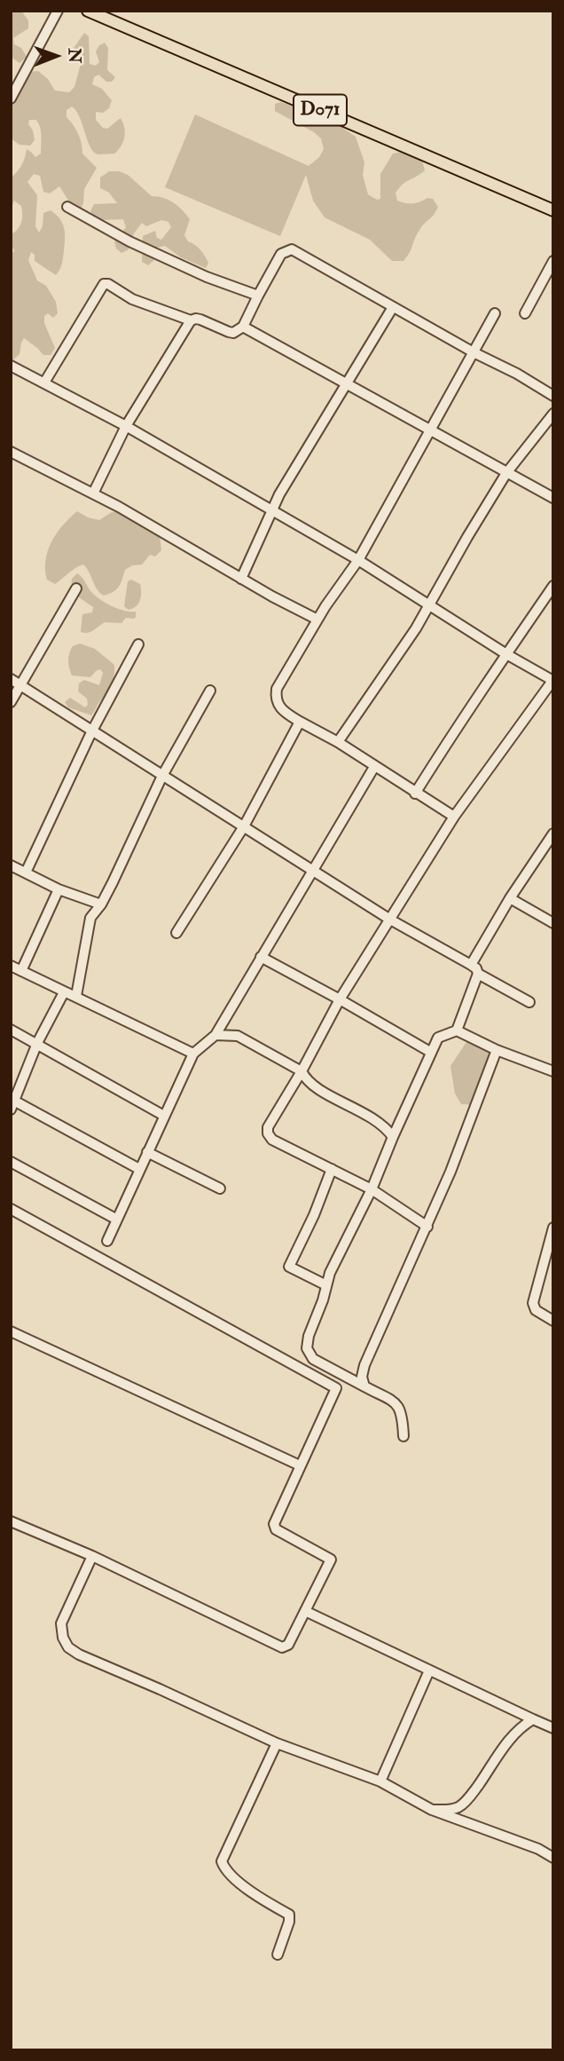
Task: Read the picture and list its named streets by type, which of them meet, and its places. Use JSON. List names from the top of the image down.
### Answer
{
  "streets": {
    "main road": ["D071"]
  },
  "north": "right"
}
